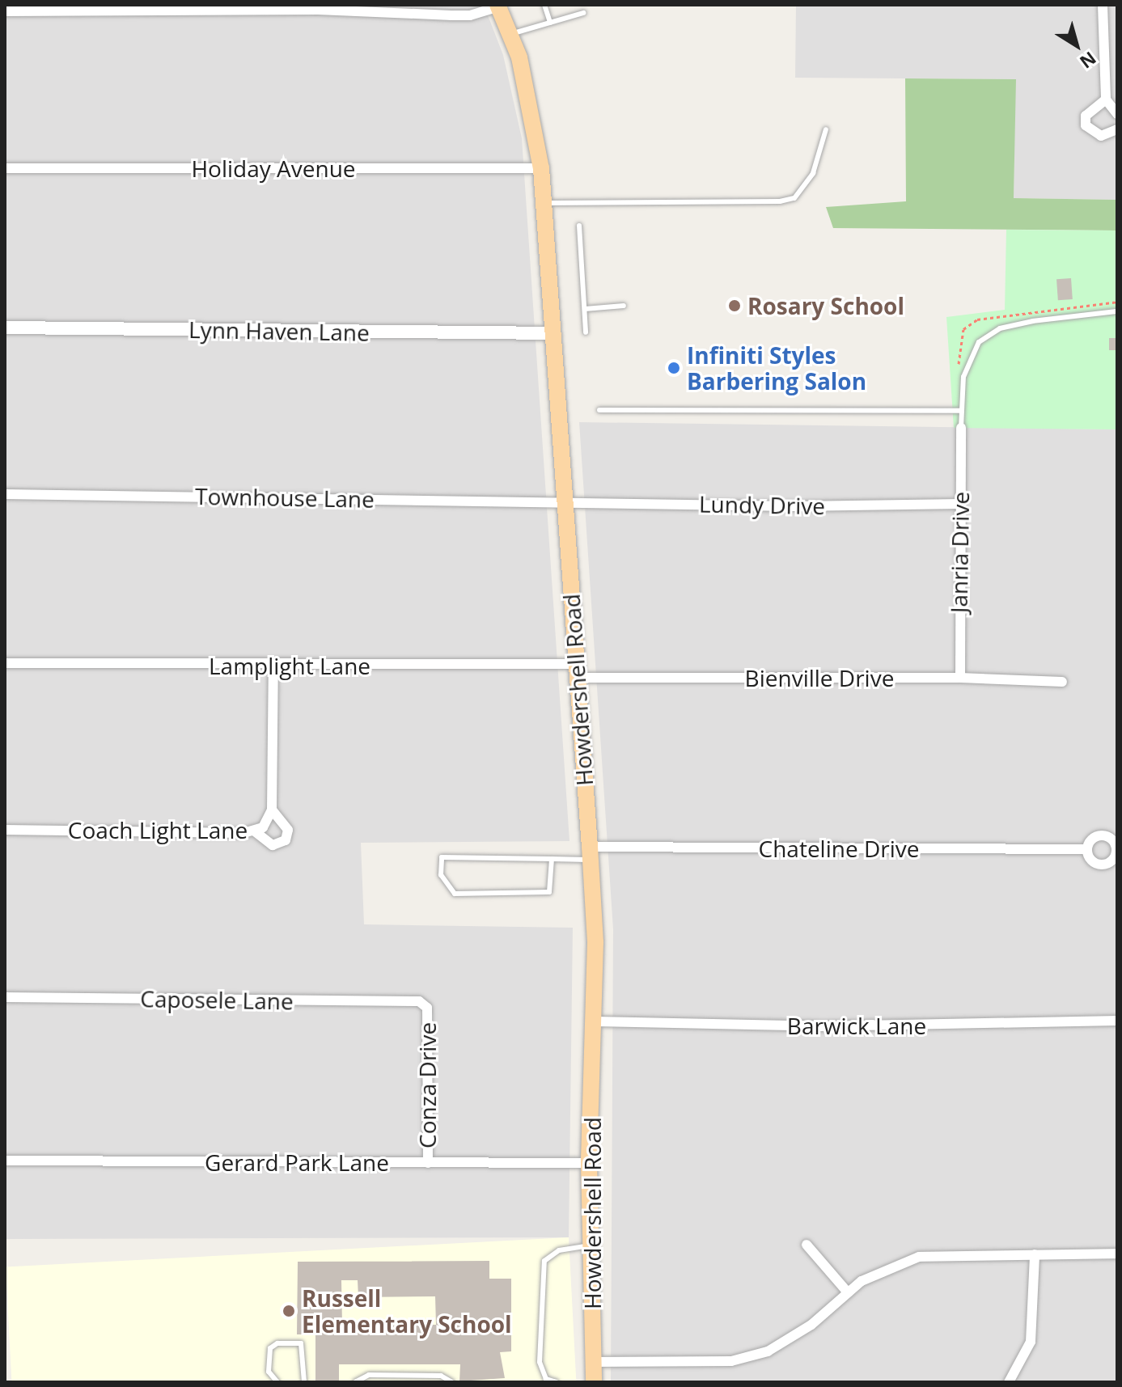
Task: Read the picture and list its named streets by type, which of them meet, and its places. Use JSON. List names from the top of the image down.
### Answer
{
  "streets": {
    "main road": ["Howdershell Road"],
    "street": [
      "Holiday Avenue",
      "Lynn Haven Lane",
      "Townhouse Lane",
      "Lundy Drive",
      "Janria Drive",
      "Lamplight Lane",
      "Bienville Drive",
      "Coach Light Lane",
      "Chateline Drive",
      "Caposele Lane",
      "Barwick Lane",
      "Conza Drive",
      "Gerard Park Lane"
    ]
  },
  "crossings": [
    ["Holiday Avenue", "Howdershell Road"],
    ["Lynn Haven Lane", "Howdershell Road"],
    ["Townhouse Lane", "Lundy Drive"],
    ["Townhouse Lane", "Howdershell Road"],
    ["Lundy Drive", "Janria Drive"],
    ["Lundy Drive", "Howdershell Road"],
    ["Janria Drive", "Bienville Drive"],
    ["Lamplight Lane", "Bienville Drive"],
    ["Lamplight Lane", "Howdershell Road"],
    ["Lamplight Lane", "Coach Light Lane"],
    ["Bienville Drive", "Howdershell Road"],
    ["Howdershell Road", "Chateline Drive"],
    ["Howdershell Road", "Barwick Lane"],
    ["Howdershell Road", "Gerard Park Lane"],
    ["Caposele Lane", "Conza Drive"],
    ["Conza Drive", "Gerard Park Lane"]
  ],
  "places": ["Rosary School", "Infiniti Styles Barbering Salon", "Russell Elementary School"],
  "north": "bottom right"
}
